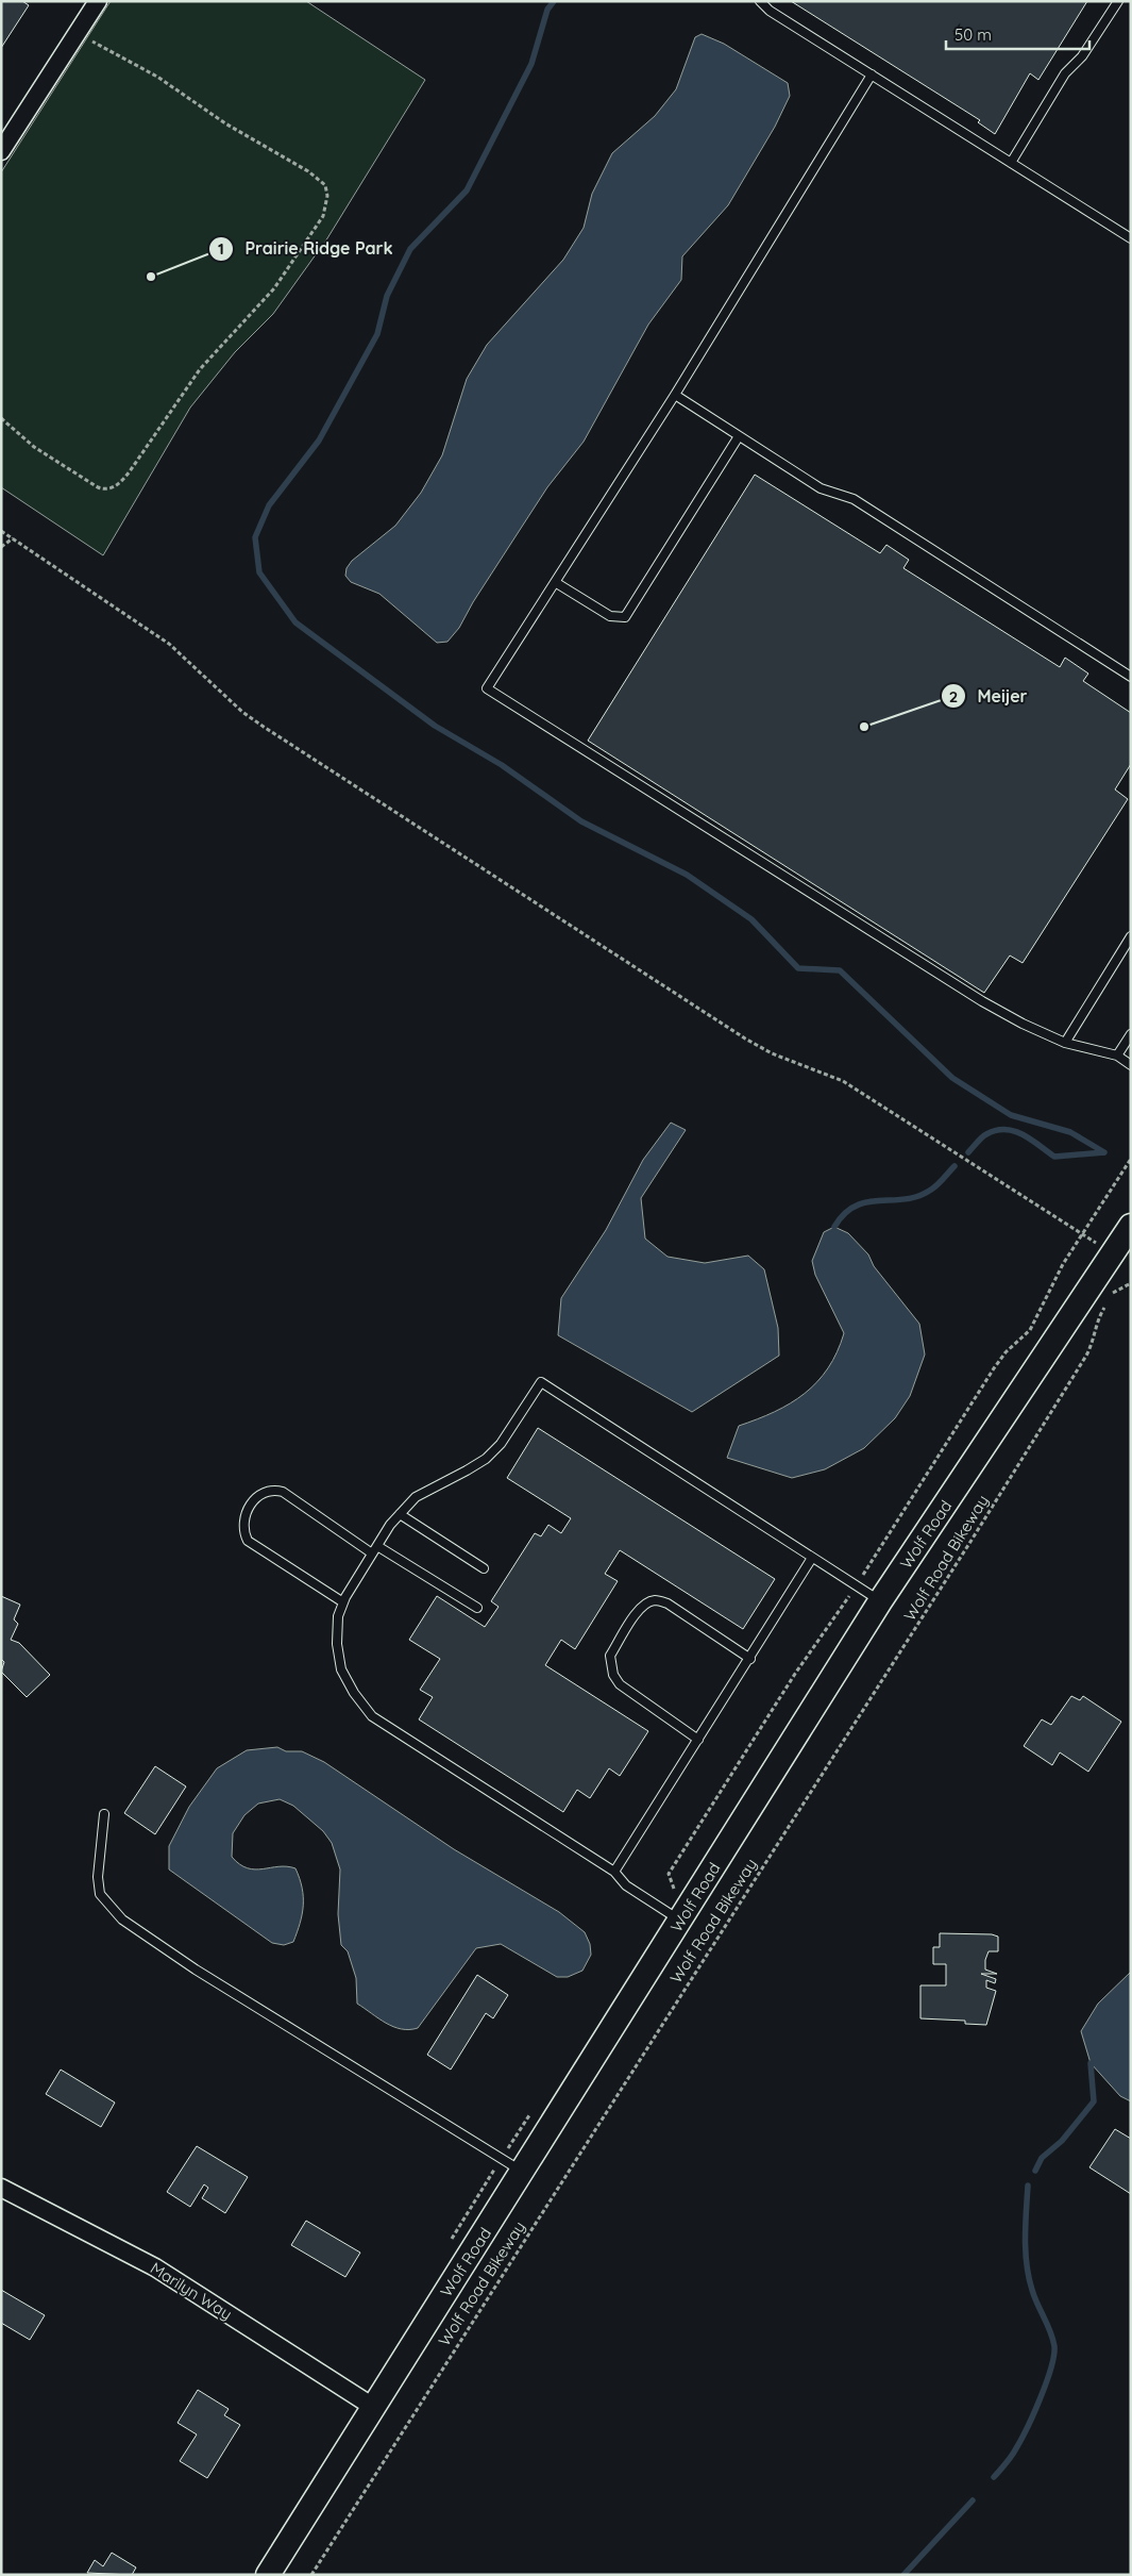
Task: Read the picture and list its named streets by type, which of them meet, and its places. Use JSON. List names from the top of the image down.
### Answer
{
  "streets": {
    "main road": ["Wolf Road"],
    "street": ["Marilyn Way"],
    "path": ["Wolf Road Bikeway"]
  },
  "crossings": [
    ["Wolf Road", "Marilyn Way"]
  ],
  "places": ["Prairie Ridge Park", "Meijer"],
  "scale_bar": "50 m"
}
